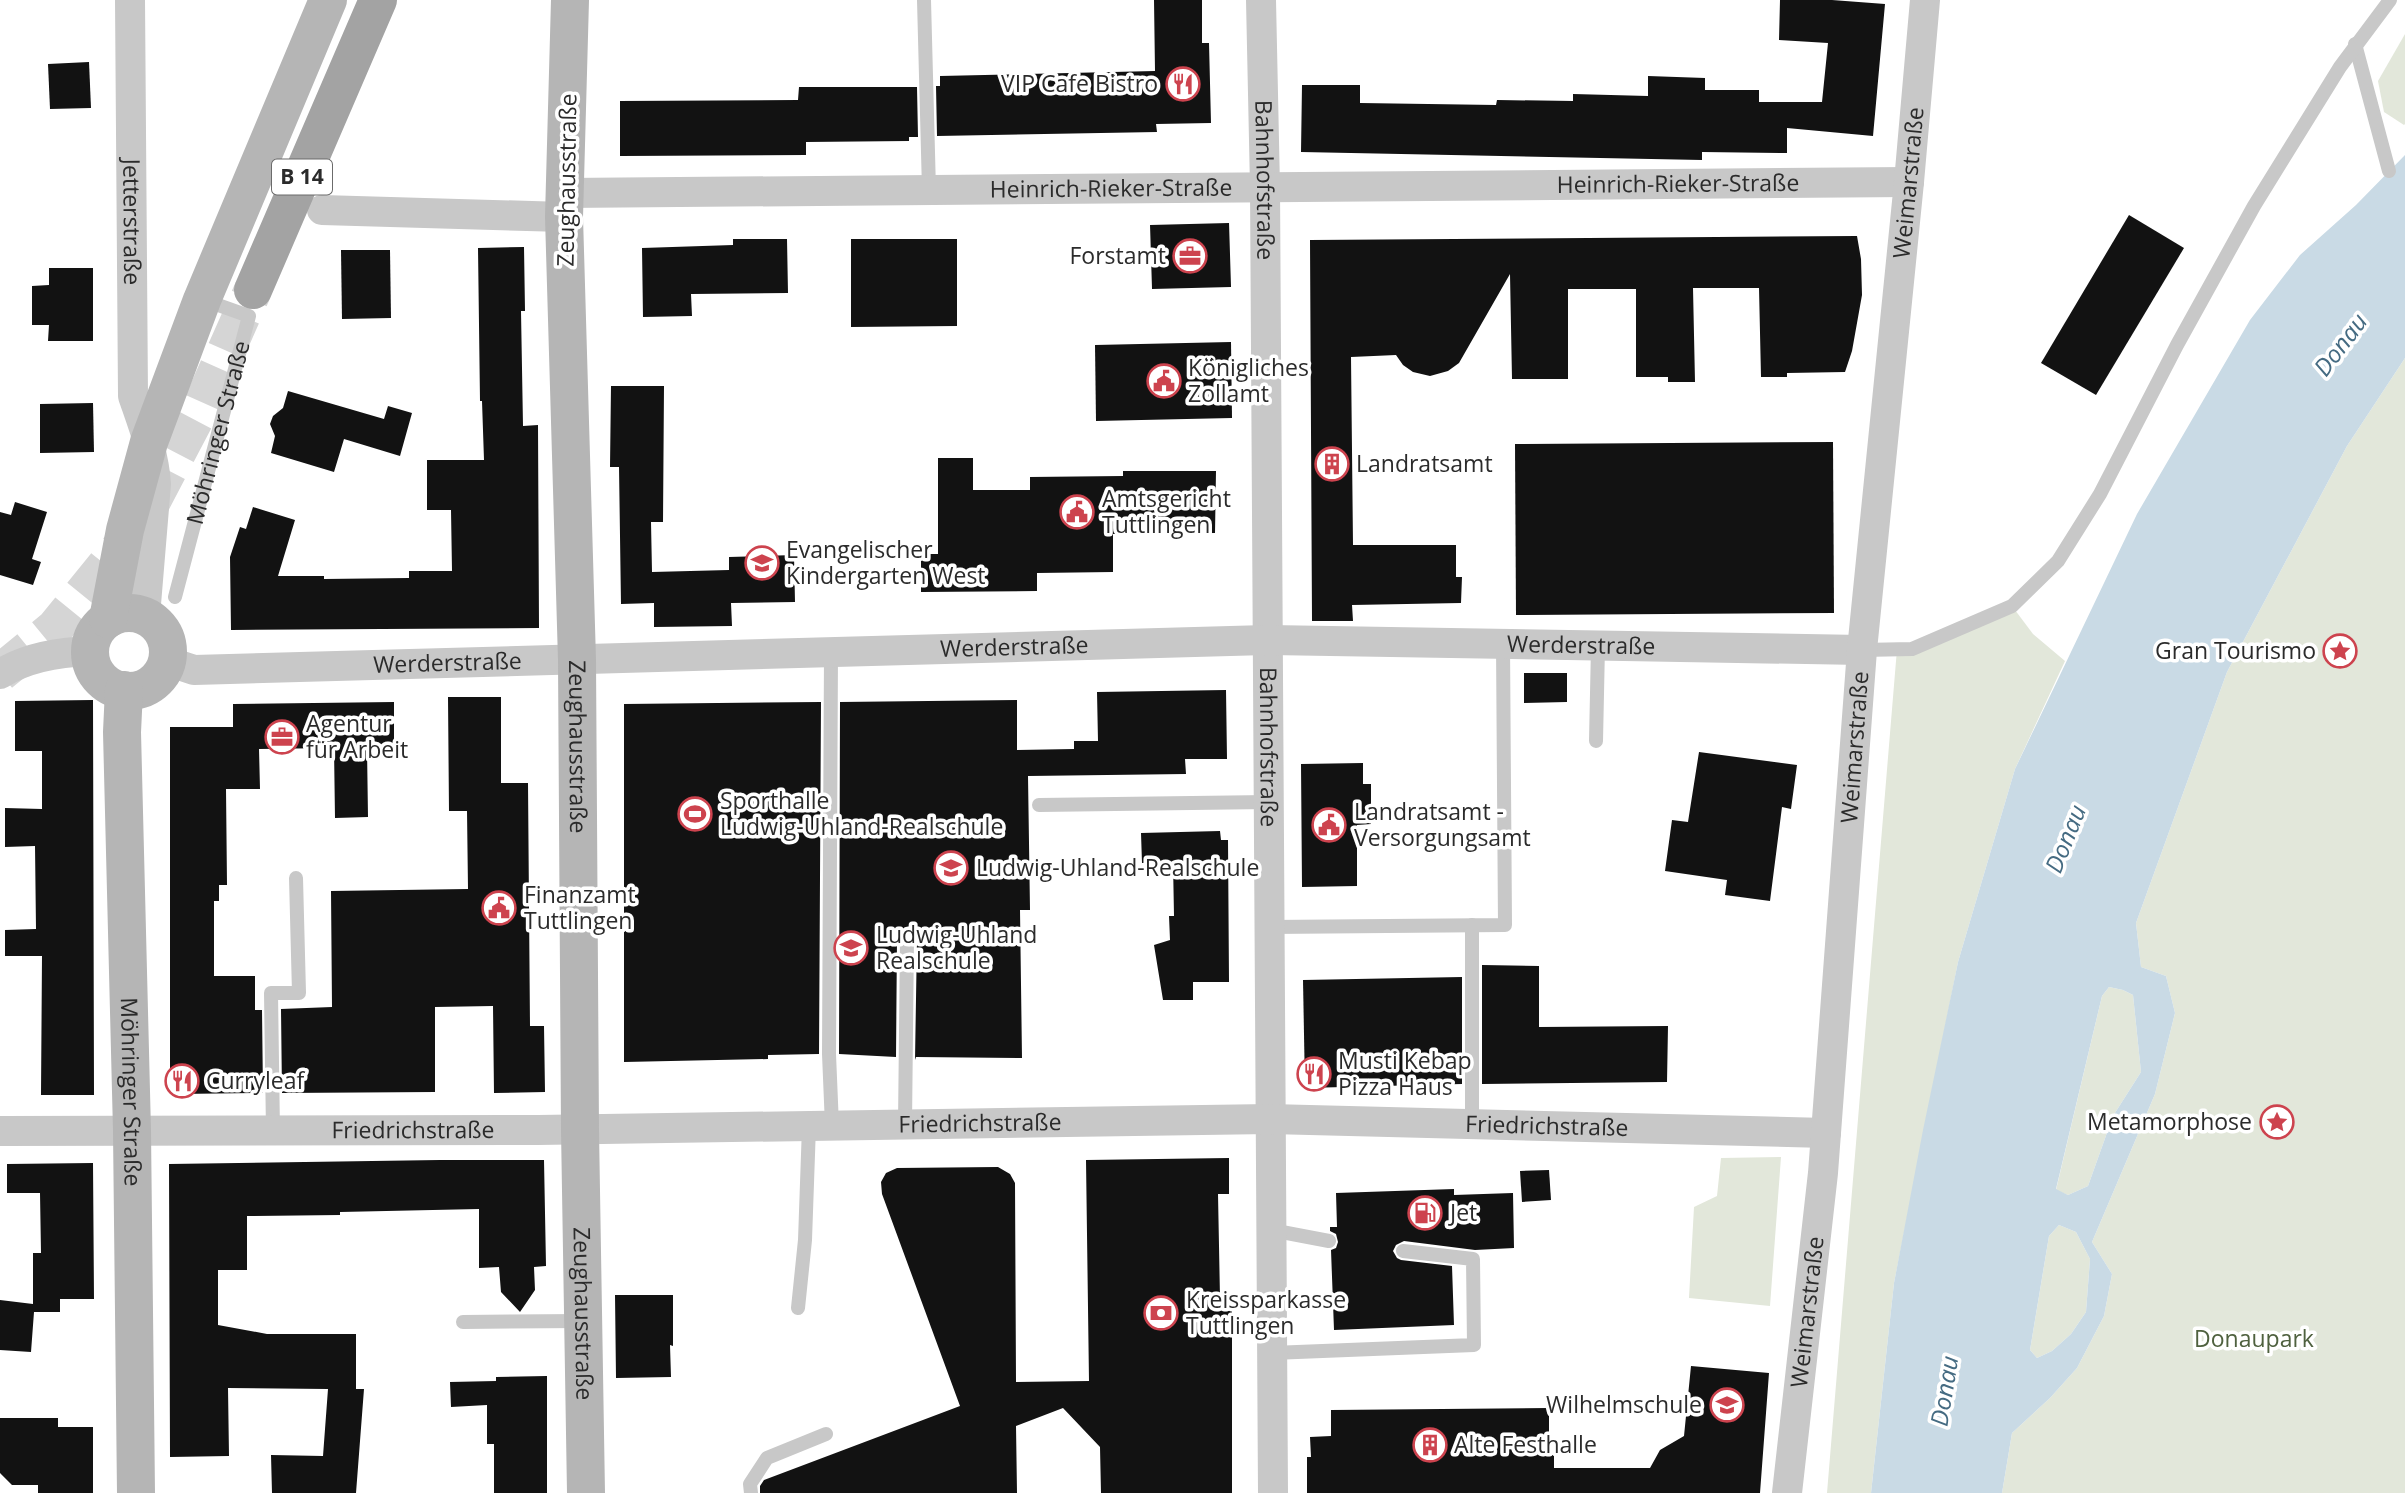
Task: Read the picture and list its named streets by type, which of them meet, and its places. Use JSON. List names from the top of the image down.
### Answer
{
  "streets": {
    "main road": ["B 14"],
    "street": [
      "Zeughausstraße",
      "Bahnhofstraße",
      "Weimarstraße",
      "Heinrich-Rieker-Straße",
      "Jetterstraße",
      "Möhringer Straße",
      "Werderstraße",
      "Friedrichstraße"
    ]
  },
  "crossings": [
    ["Zeughausstraße", "Heinrich-Rieker-Straße"],
    ["Zeughausstraße", "Werderstraße"],
    ["Zeughausstraße", "Friedrichstraße"],
    ["Bahnhofstraße", "Heinrich-Rieker-Straße"],
    ["Bahnhofstraße", "Werderstraße"],
    ["Bahnhofstraße", "Friedrichstraße"],
    ["Weimarstraße", "Heinrich-Rieker-Straße"],
    ["Weimarstraße", "Werderstraße"],
    ["Weimarstraße", "Friedrichstraße"],
    ["Möhringer Straße", "Werderstraße"],
    ["Möhringer Straße", "Friedrichstraße"]
  ],
  "water": ["Donau"],
  "parks": ["Donaupark"],
  "places": {
    "restaurant": ["VIP Cafe Bistro", "Musti Kebap Pizza Haus", "Curryleaf"],
    "office": ["Forstamt", "Agentur für Arbeit"],
    "public building": [
      "Königliches Zollamt",
      "Amtsgericht Tuttlingen",
      "Landratsamt - Versorgungsamt",
      "Finanzamt Tuttlingen"
    ],
    "building": ["Landratsamt", "Alte Festhalle"],
    "school or university": [
      "Evangelischer Kindergarten West",
      "Ludwig-Uhland-Realschule",
      "Ludwig-Uhland Realschule",
      "Wilhelmschule"
    ],
    "place": ["Gran Tourismo", "Metamorphose"],
    "sports": ["Sporthalle Ludwig-Uhland-Realschule"],
    "fuel station": ["Jet"],
    "bank": ["Kreissparkasse Tuttlingen"]
  }
}
